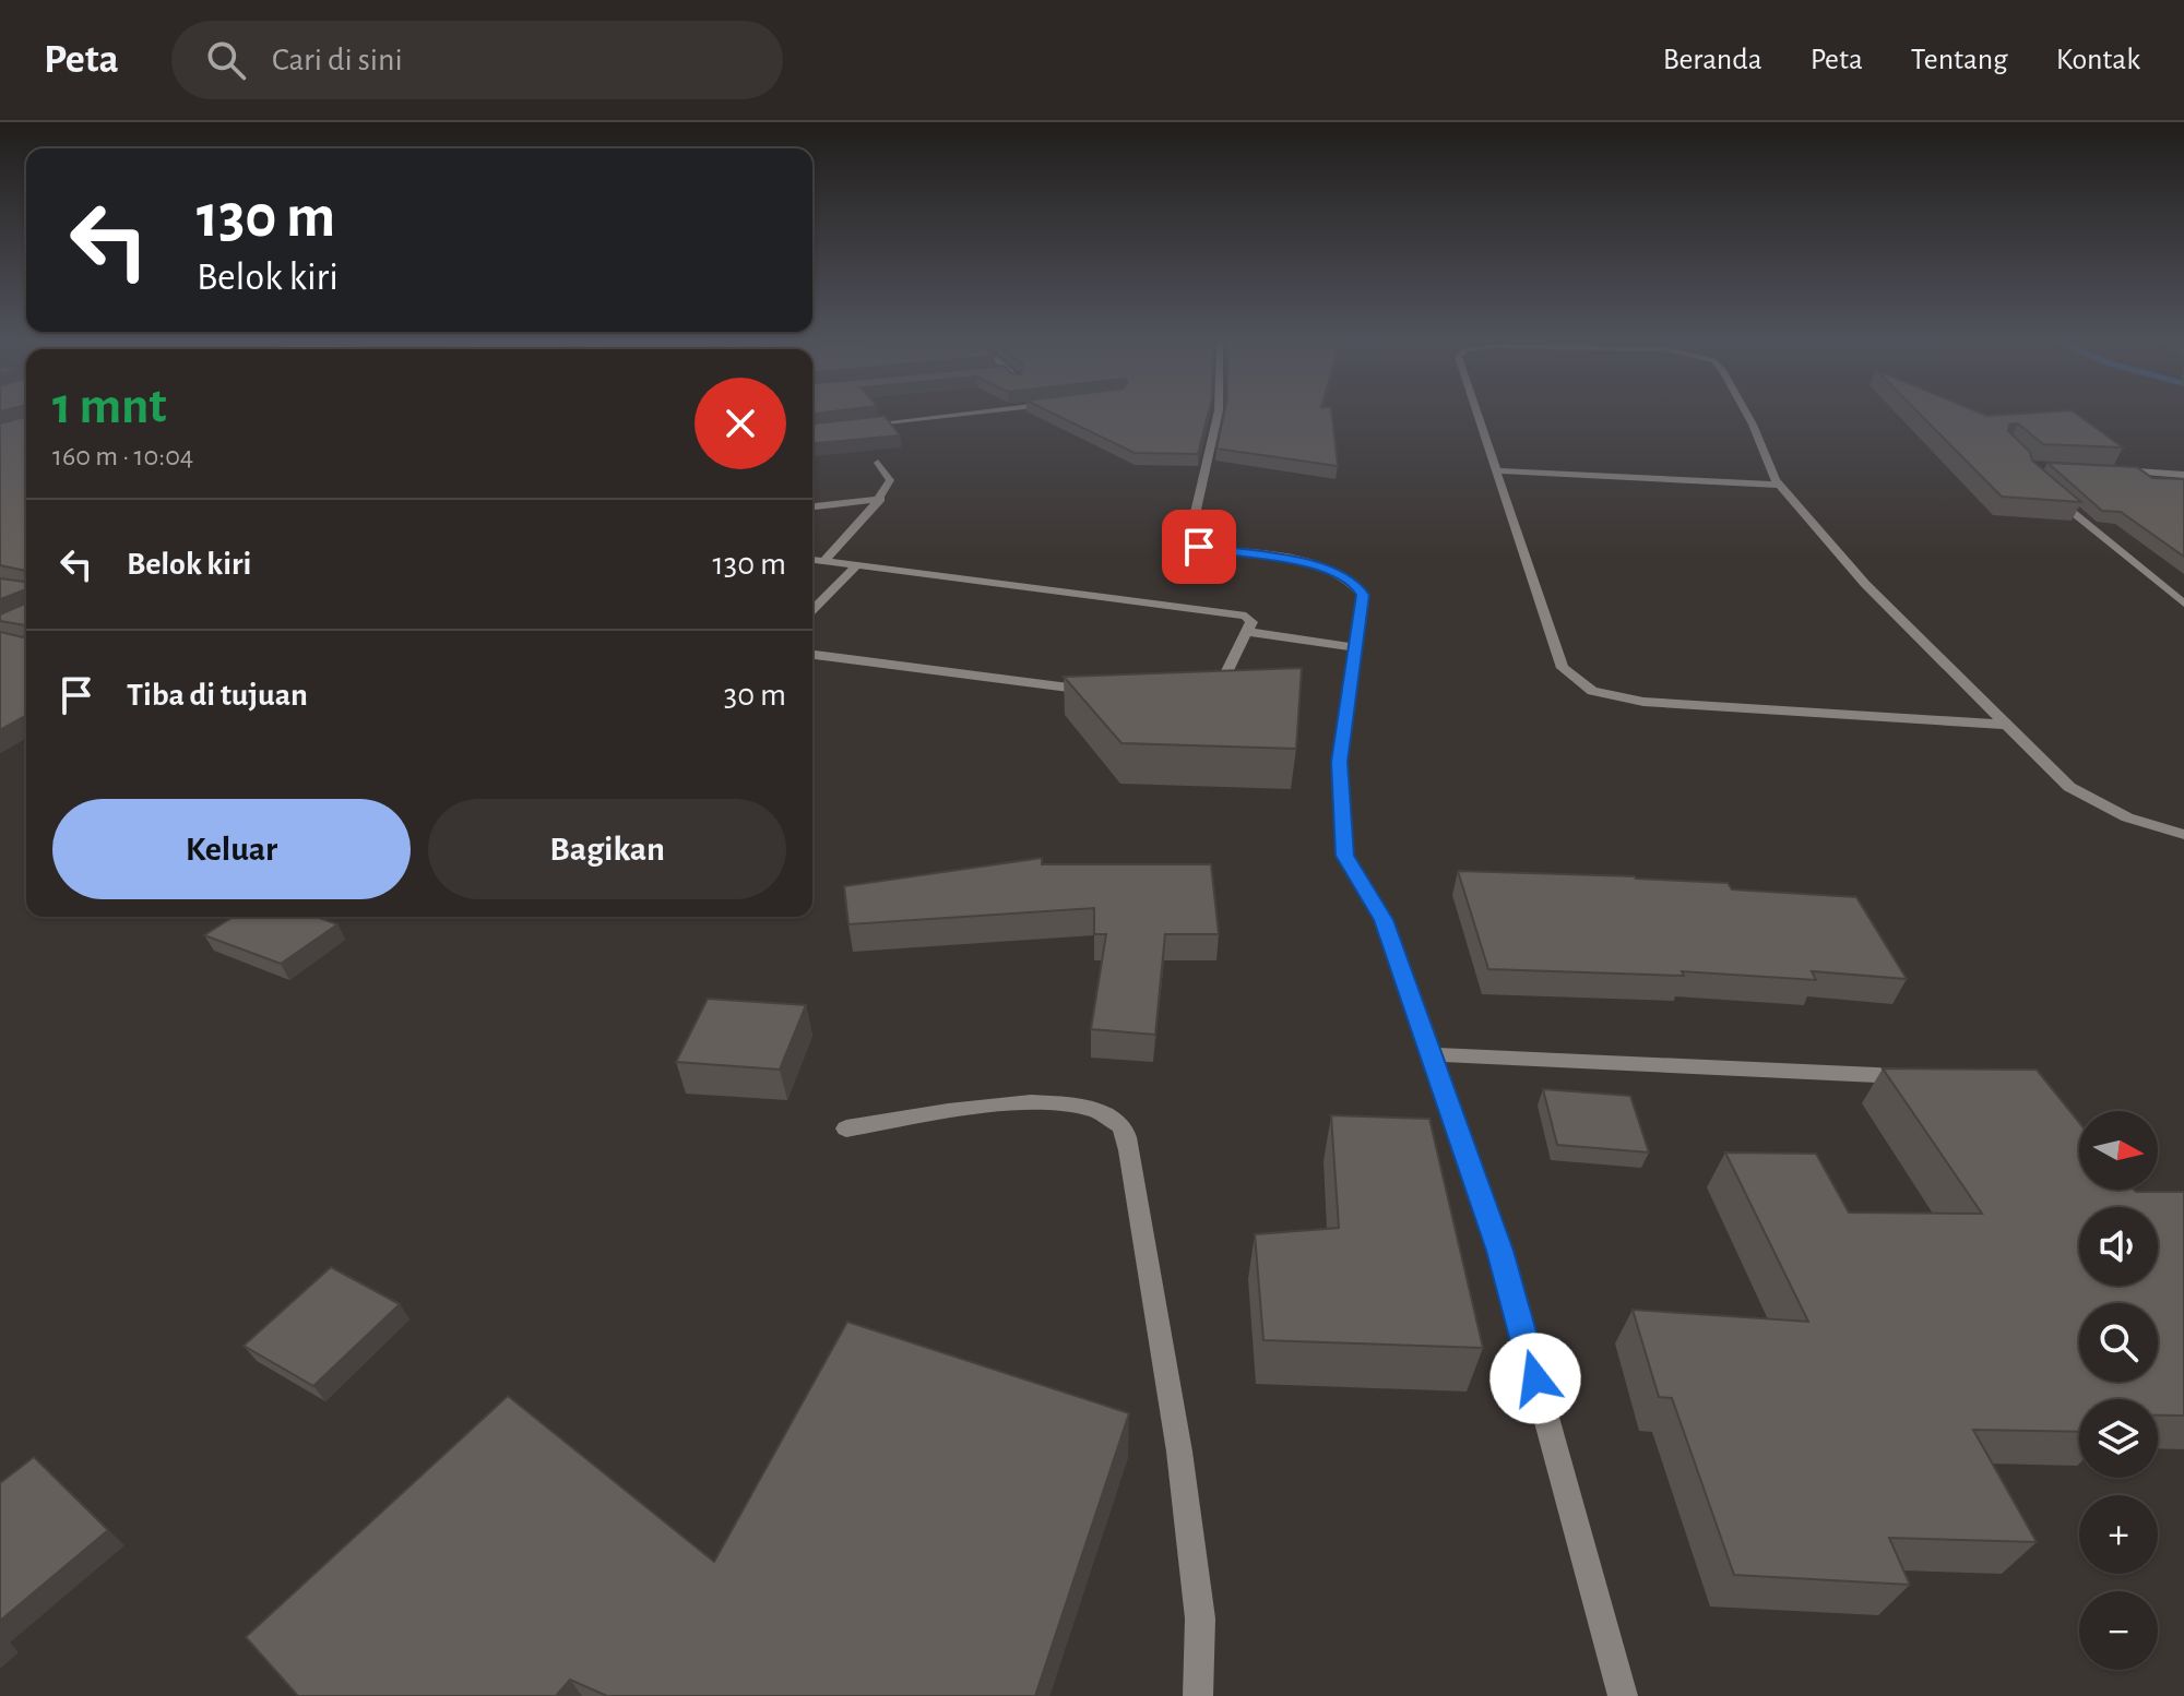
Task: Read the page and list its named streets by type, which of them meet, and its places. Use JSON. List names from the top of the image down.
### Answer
{
  "north": "right",
  "page": {
    "header": "Peta",
    "search": "Cari di sini",
    "nav": [
      "Beranda",
      "Peta",
      "Tentang",
      "Kontak"
    ],
    "turn": ["130 m", "Belok kiri"],
    "heading": ["1 mnt", "160 m · 10:04"],
    "list": [
      {
        "name": "Belok kiri",
        "value": "130 m"
      },
      {
        "name": "Tiba di tujuan",
        "value": "30 m"
      }
    ],
    "buttons": ["Keluar", "Bagikan"],
    "map_buttons": ["+", "−"]
  }
}
